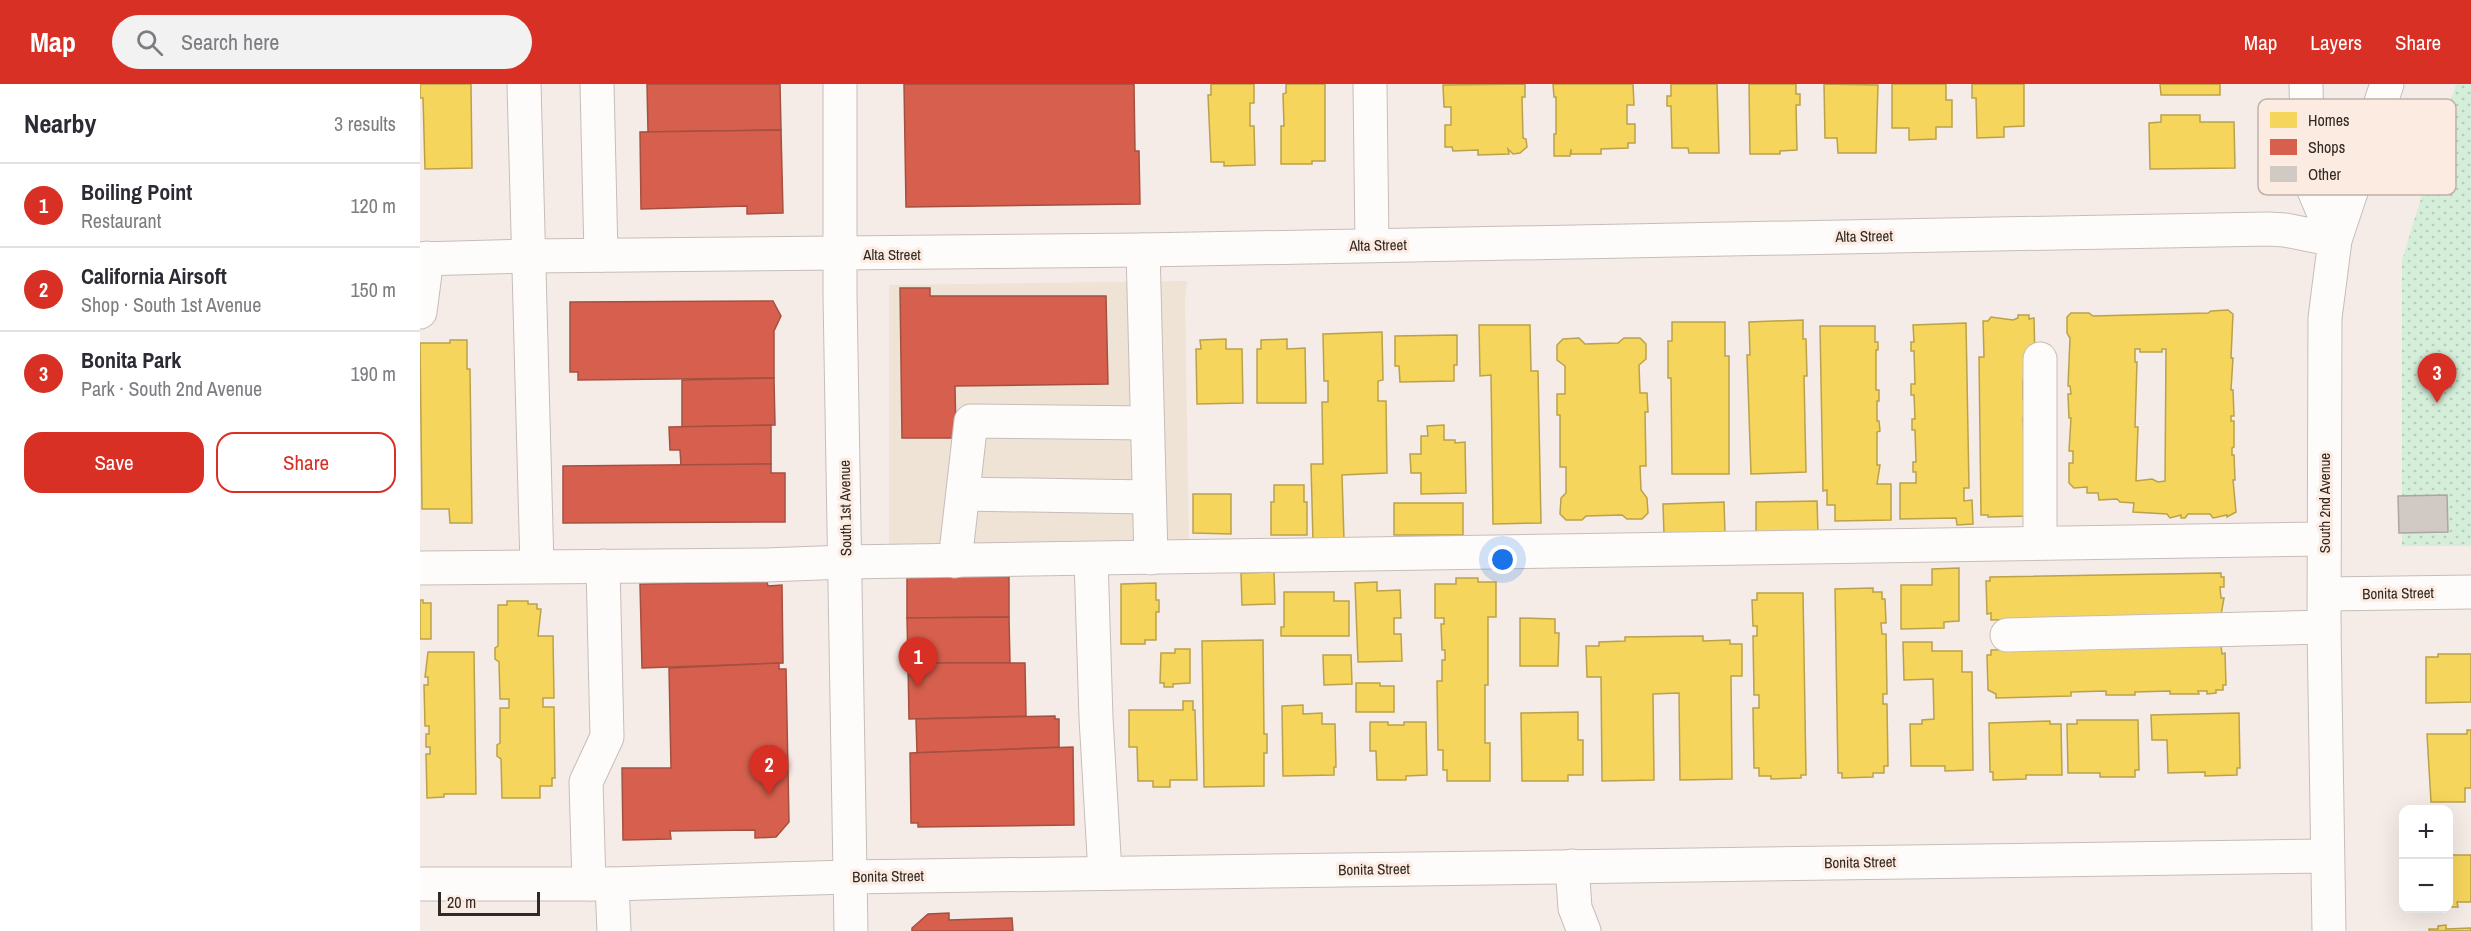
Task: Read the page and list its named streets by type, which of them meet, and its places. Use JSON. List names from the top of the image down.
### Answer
{
  "streets": {
    "street": [
      "Alta Street",
      "South 2nd Avenue",
      "South 1st Avenue",
      "Bonita Street"
    ]
  },
  "crossings": [
    ["Alta Street", "South 2nd Avenue"],
    ["Alta Street", "South 1st Avenue"],
    ["South 2nd Avenue", "Bonita Street"],
    ["South 1st Avenue", "Bonita Street"]
  ],
  "legend": ["Homes", "Shops", "Other"],
  "scale_bar": "20 m",
  "page": {
    "header": "Map",
    "search": "Search here",
    "nav": ["Map", "Layers", "Share"],
    "heading": ["Nearby", "3 results"],
    "list": [
      {
        "mark": "1",
        "name": "Boiling Point",
        "note": "Restaurant",
        "value": "120 m"
      },
      {
        "mark": "2",
        "name": "California Airsoft",
        "note": "Shop · South 1st Avenue",
        "value": "150 m"
      },
      {
        "mark": "3",
        "name": "Bonita Park",
        "note": "Park · South 2nd Avenue",
        "value": "190 m"
      }
    ],
    "pins": ["3", "1", "2"],
    "buttons": ["Save", "Share"],
    "map_buttons": ["+", "−"],
    "scale": "20 m"
  }
}
